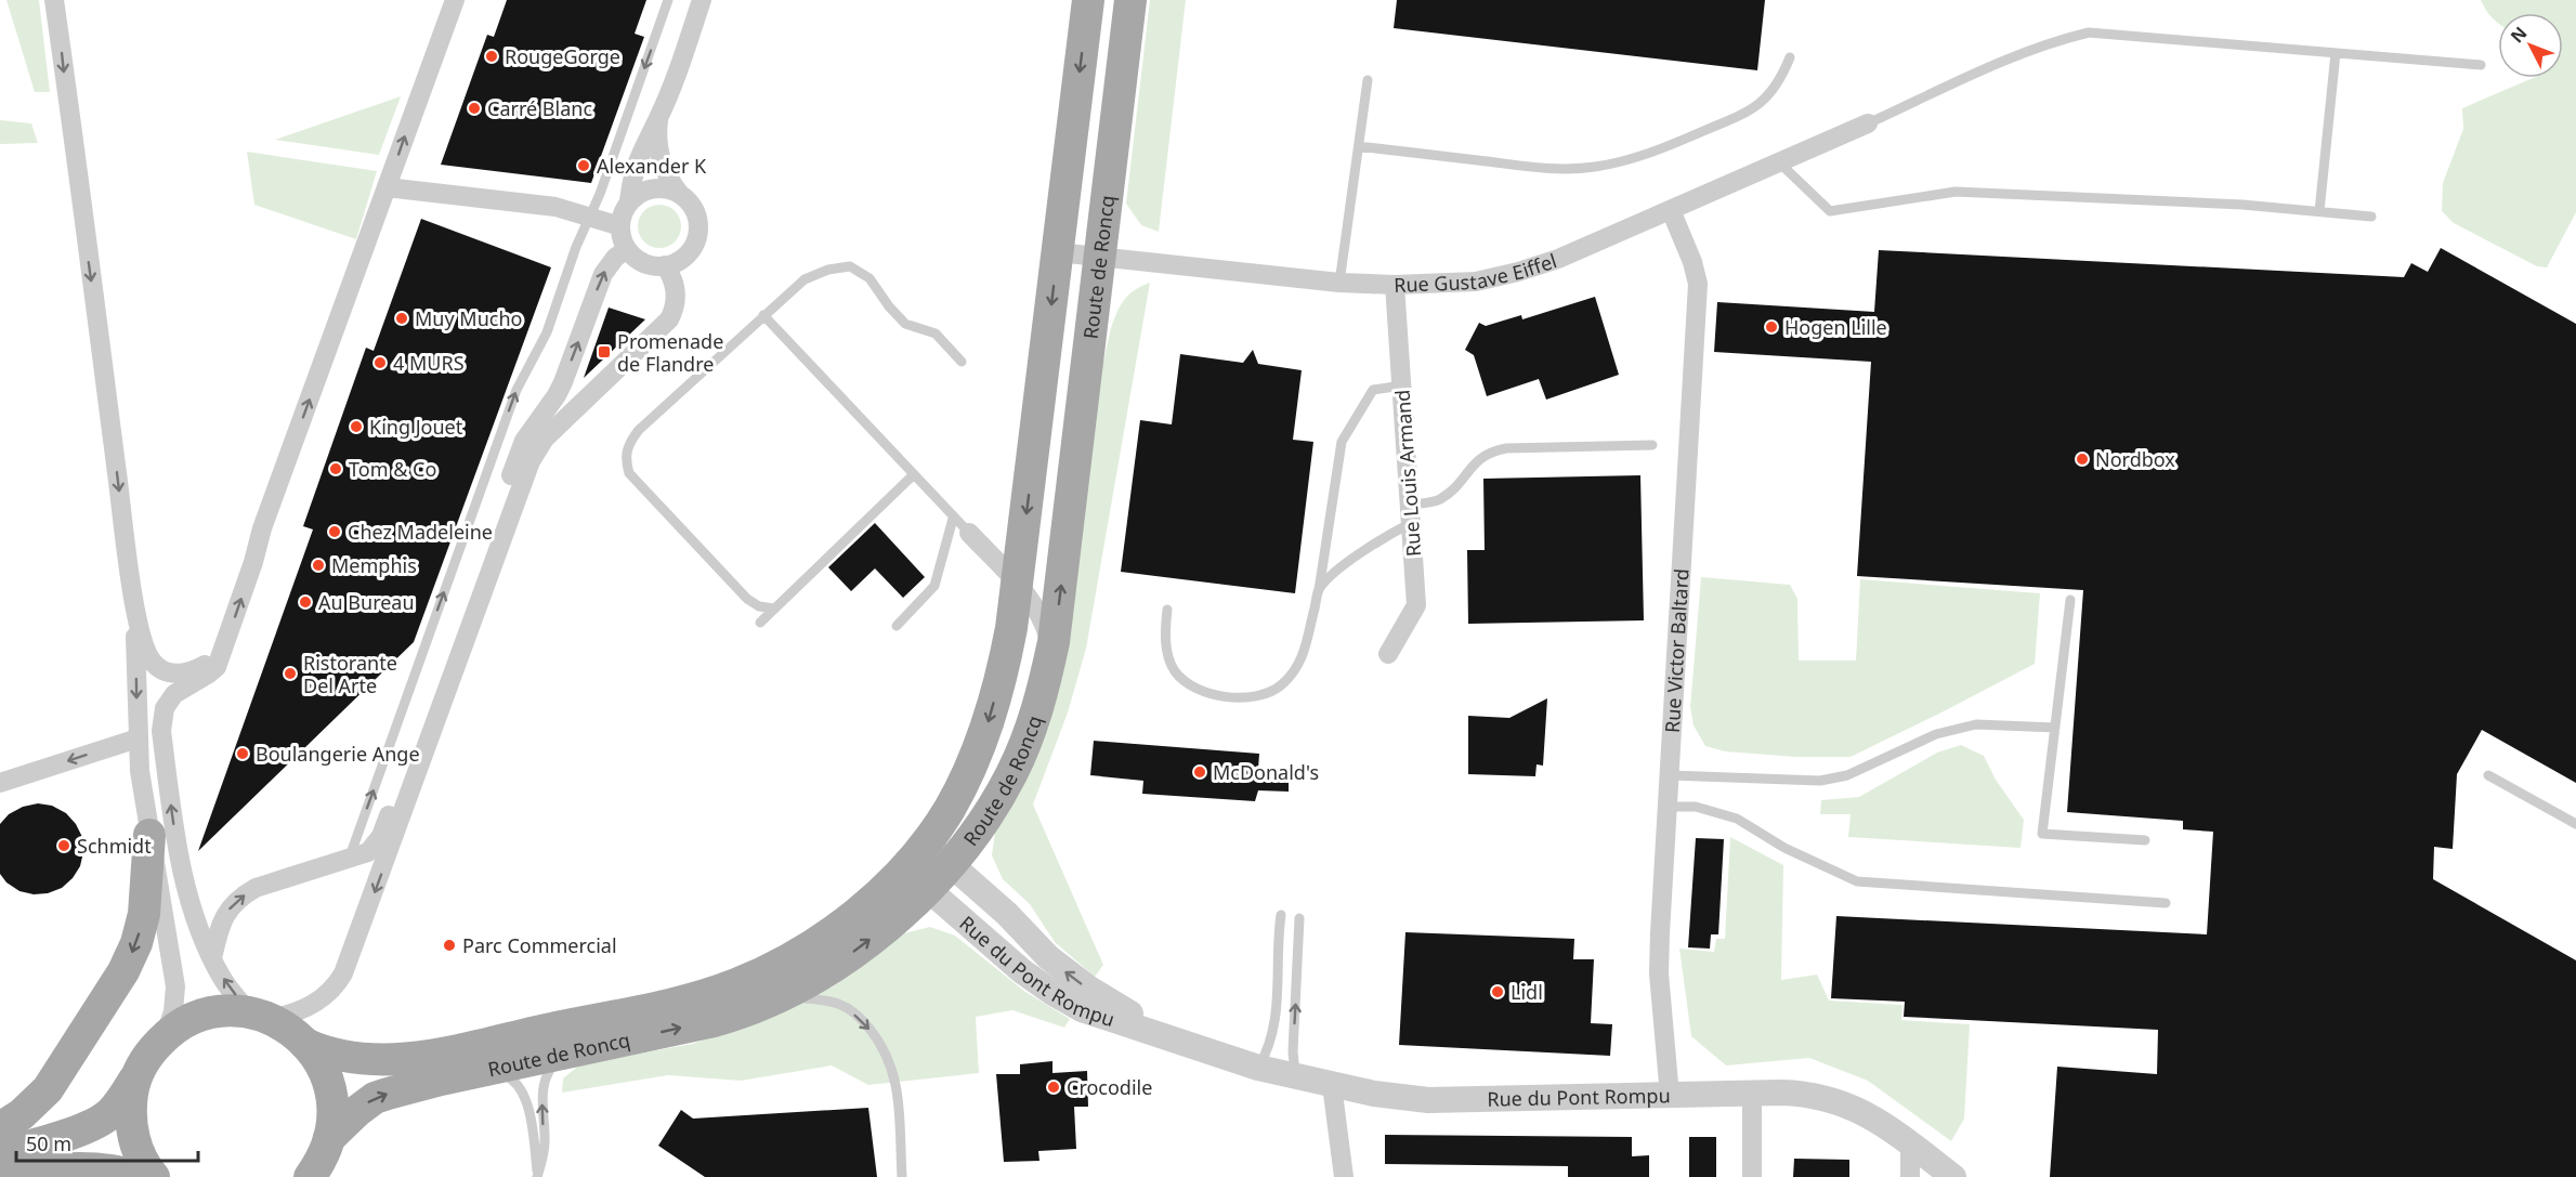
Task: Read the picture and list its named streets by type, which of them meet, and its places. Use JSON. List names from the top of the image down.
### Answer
{
  "streets": {
    "main road": ["Route de Roncq"],
    "street": [
      "Rue Gustave Eiffel",
      "Rue Louis Armand",
      "Rue Victor Baltard",
      "Rue du Pont Rompu"
    ]
  },
  "crossings": [
    ["Route de Roncq", "Rue Gustave Eiffel"],
    ["Route de Roncq", "Rue du Pont Rompu"],
    ["Rue Gustave Eiffel", "Rue Louis Armand"],
    ["Rue Gustave Eiffel", "Rue Victor Baltard"],
    ["Rue Victor Baltard", "Rue du Pont Rompu"]
  ],
  "places": {
    "other": [
      "RougeGorge",
      "Carré Blanc",
      "Alexander K",
      "Muy Mucho",
      "Hogen Lille",
      "4 MURS",
      "King Jouet",
      "Nordbox",
      "Tom & Co",
      "Chez Madeleine",
      "Memphis",
      "Au Bureau",
      "Ristorante Del Arte",
      "Boulangerie Ange",
      "McDonald's",
      "Schmidt",
      "Parc Commercial",
      "Lidl",
      "Crocodile"
    ],
    "transit": ["Promenade de Flandre"]
  },
  "scale_bar": "50 m",
  "north": "top left"
}
